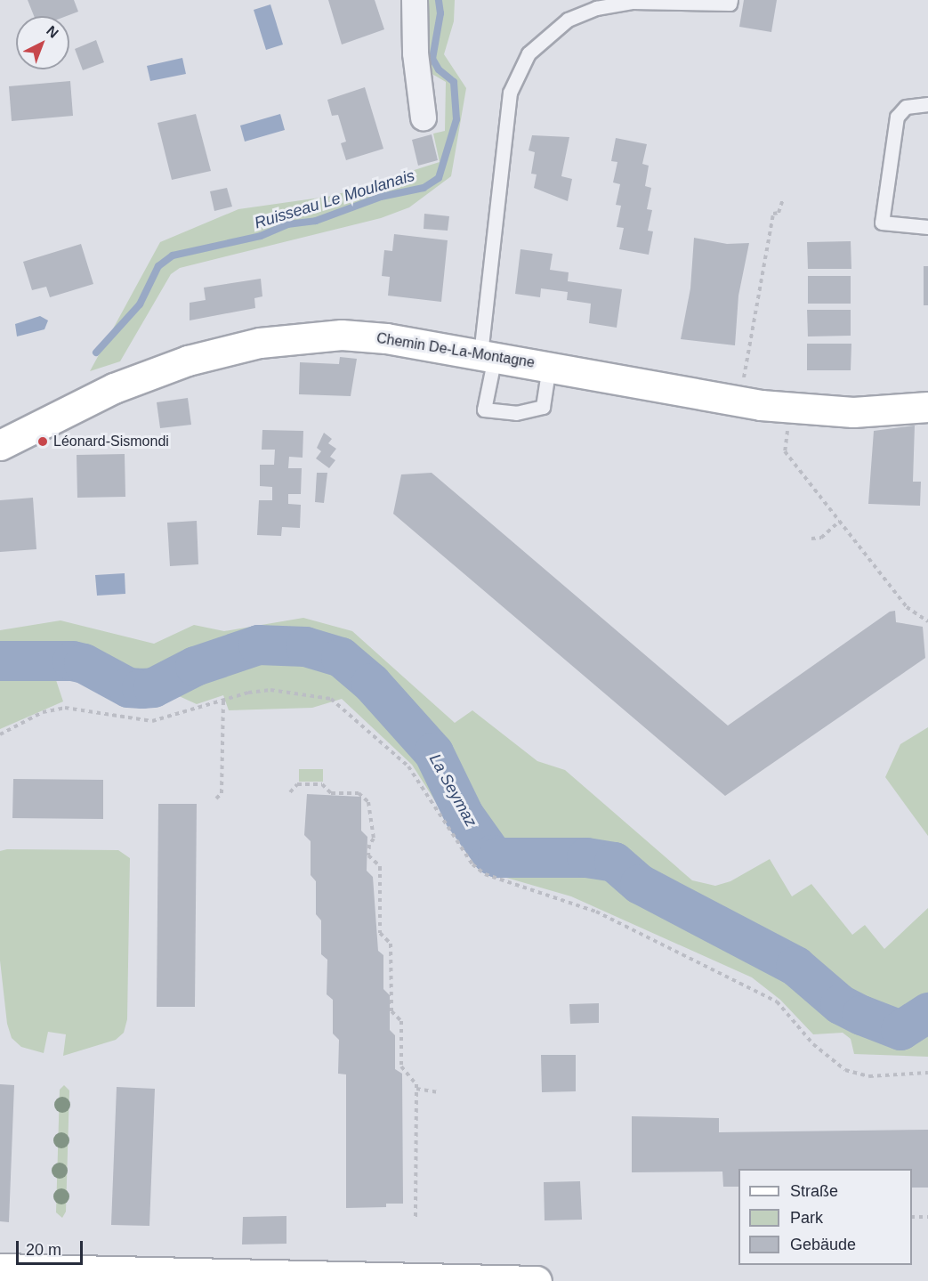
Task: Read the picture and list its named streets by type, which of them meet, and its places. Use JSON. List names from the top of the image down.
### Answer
{
  "streets": {
    "street": ["Chemin De-La-Montagne"]
  },
  "water": ["Ruisseau Le Moulanais", "La Seymaz"],
  "places": ["Léonard-Sismondi"],
  "legend": ["Straße", "Park", "Gebäude"],
  "scale_bar": "20 m",
  "north": "top right"
}
